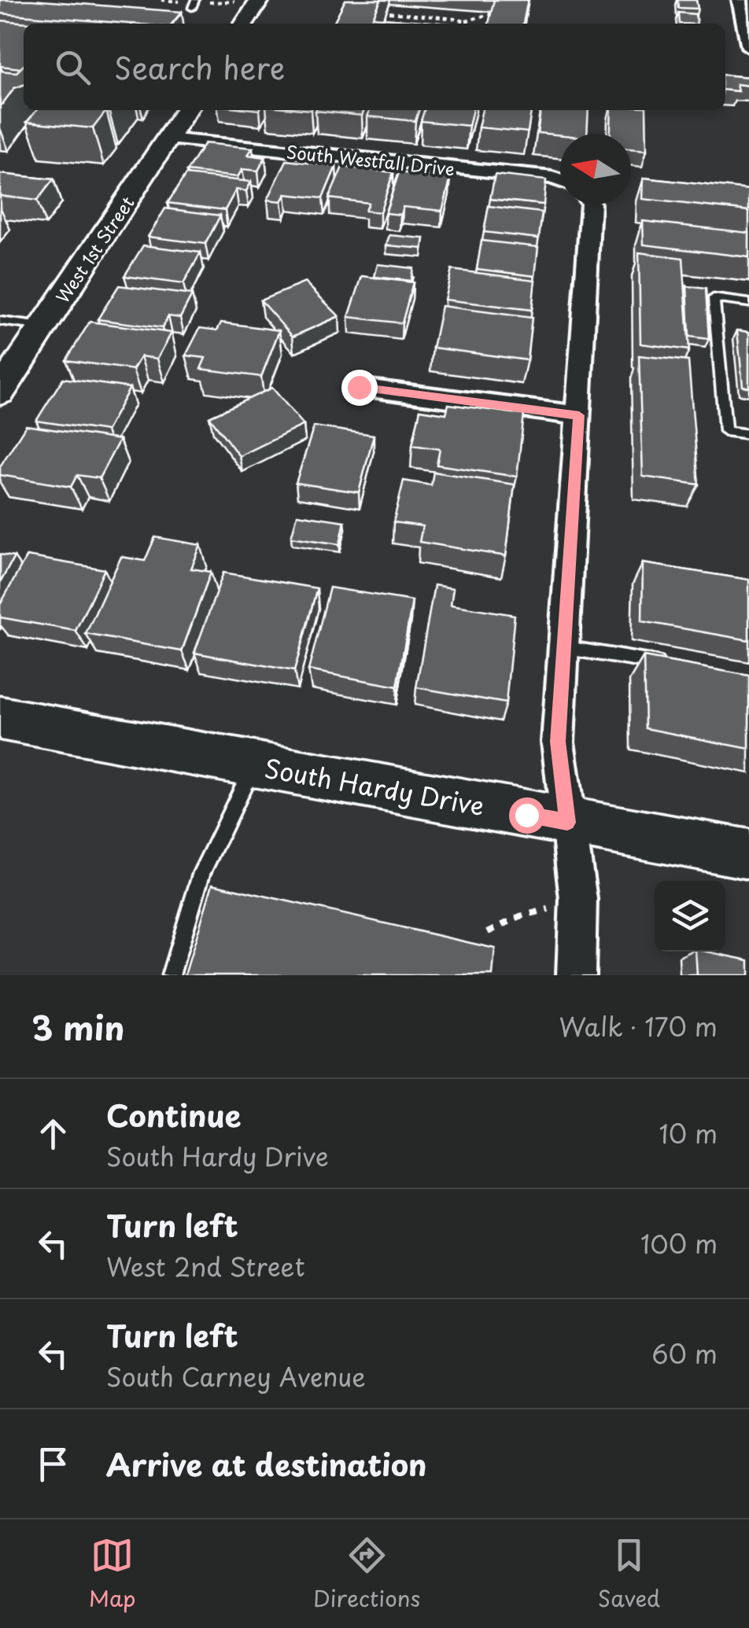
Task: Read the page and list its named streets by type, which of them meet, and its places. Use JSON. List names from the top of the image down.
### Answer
{
  "streets": {
    "street": ["South Westfall Drive", "West 1st Street", "South Hardy Drive"]
  },
  "crossings": [
    ["South Westfall Drive", "West 1st Street"]
  ],
  "north": "left",
  "page": {
    "search": "Search here",
    "heading": ["3 min", "Walk · 170 m"],
    "list": [
      ["Continue", "South Hardy Drive", "10 m"],
      ["Turn left", "West 2nd Street", "100 m"],
      ["Turn left", "South Carney Avenue", "60 m"],
      "Arrive at destination"
    ],
    "nav": ["Map", "Directions", "Saved"]
  }
}
